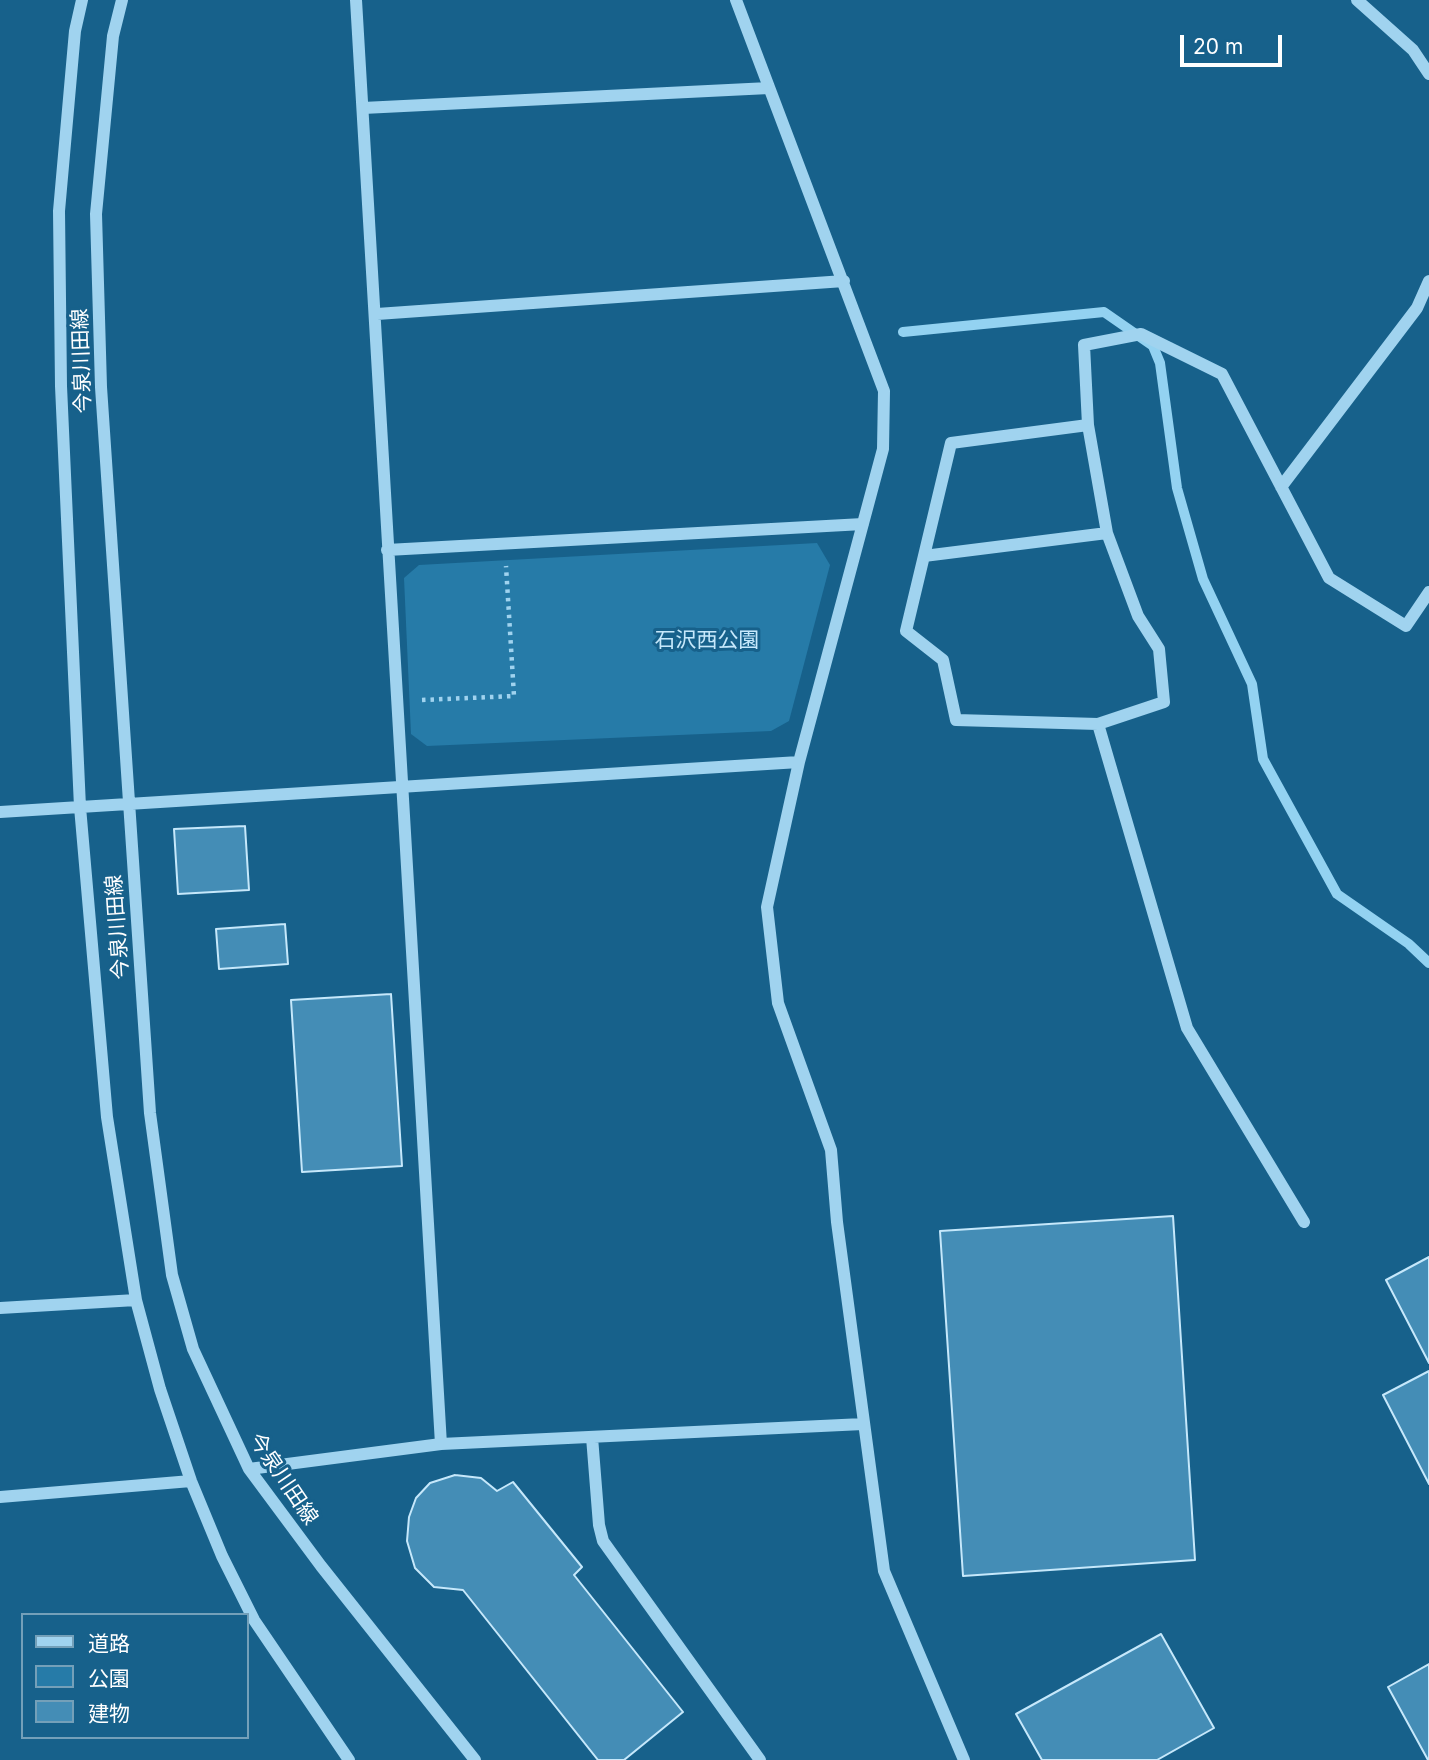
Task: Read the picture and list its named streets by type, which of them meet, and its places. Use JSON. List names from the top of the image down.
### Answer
{
  "streets": {
    "street": ["今泉川田線"]
  },
  "parks": ["石沢西公園"],
  "legend": ["道路", "公園", "建物"],
  "scale_bar": "20 m"
}
